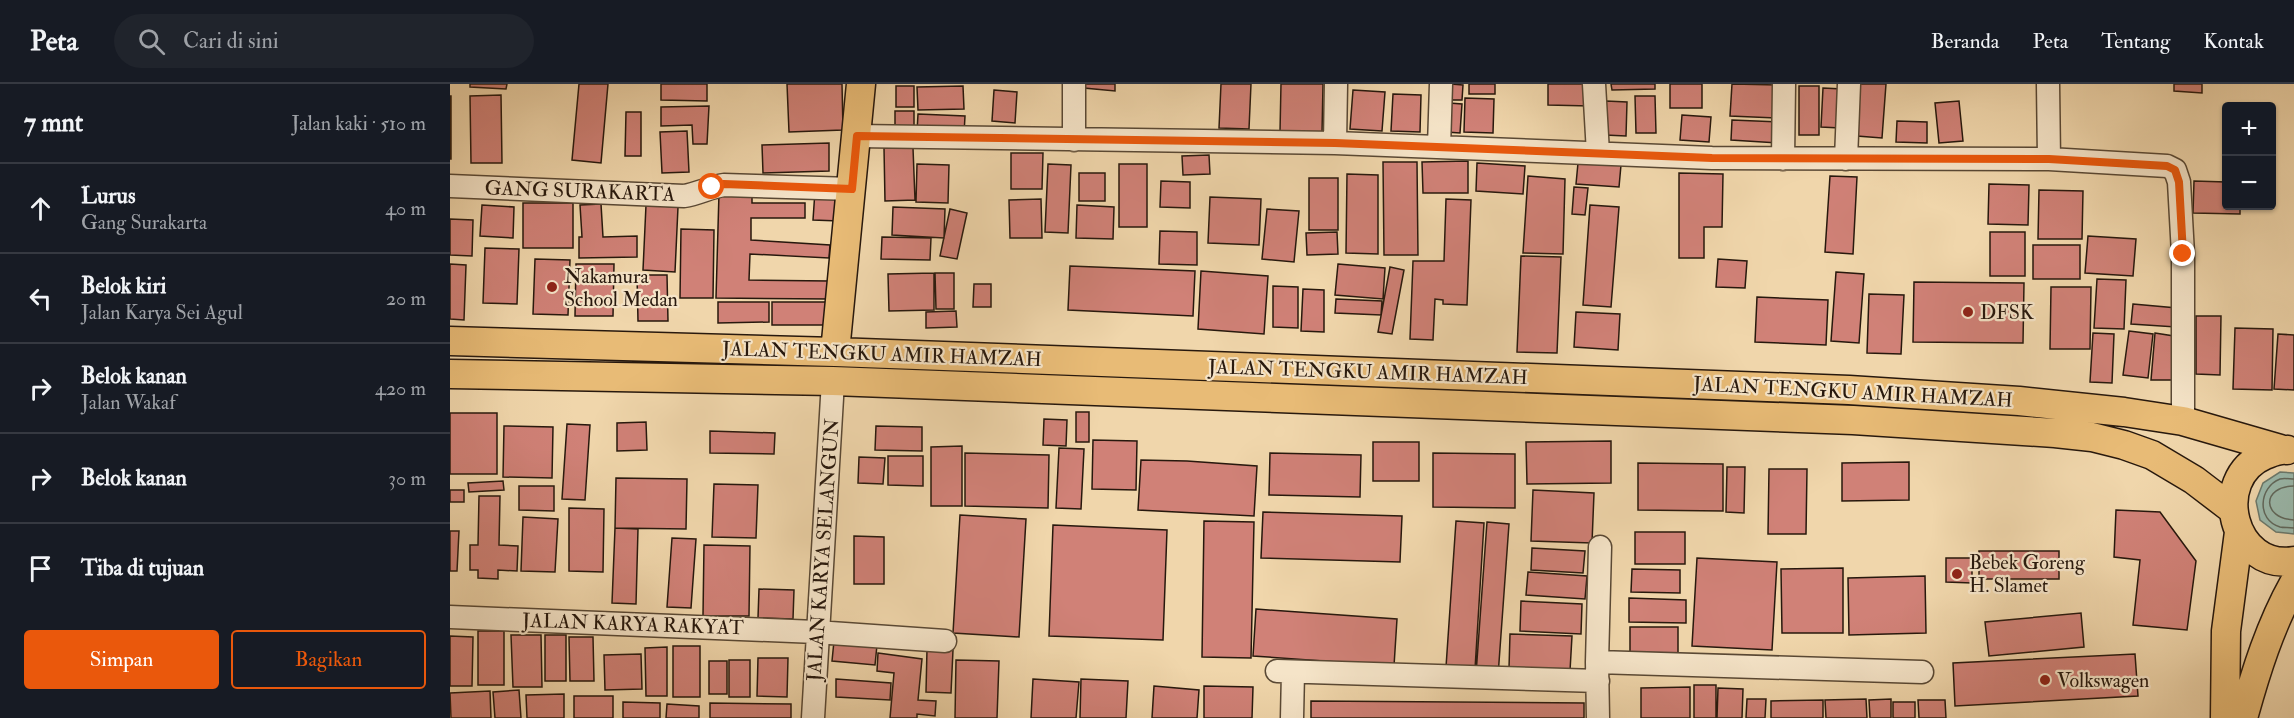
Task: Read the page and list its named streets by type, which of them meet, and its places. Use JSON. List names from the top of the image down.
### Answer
{
  "streets": {
    "main road": ["JALAN TENGKU AMIR HAMZAH"],
    "street": ["GANG SURAKARTA", "JALAN KARYA SELANGUN", "JALAN KARYA RAKYAT"]
  },
  "crossings": [
    ["JALAN TENGKU AMIR HAMZAH", "JALAN KARYA SELANGUN"],
    ["JALAN KARYA SELANGUN", "JALAN KARYA RAKYAT"]
  ],
  "places": [
    "Nakamura School Medan",
    "DFSK",
    "Bebek Goreng H. Slamet",
    "Volkswagen"
  ],
  "page": {
    "header": "Peta",
    "search": "Cari di sini",
    "nav": [
      "Beranda",
      "Peta",
      "Tentang",
      "Kontak"
    ],
    "heading": ["7 mnt", "Jalan kaki · 510 m"],
    "map_buttons": ["+", "−"],
    "list": [
      ["Lurus", "Gang Surakarta", "40 m"],
      ["Belok kiri", "Jalan Karya Sei Agul", "20 m"],
      ["Belok kanan", "Jalan Wakaf", "420 m"],
      ["Belok kanan", "30 m"],
      "Tiba di tujuan"
    ],
    "buttons": ["Simpan", "Bagikan"]
  }
}
